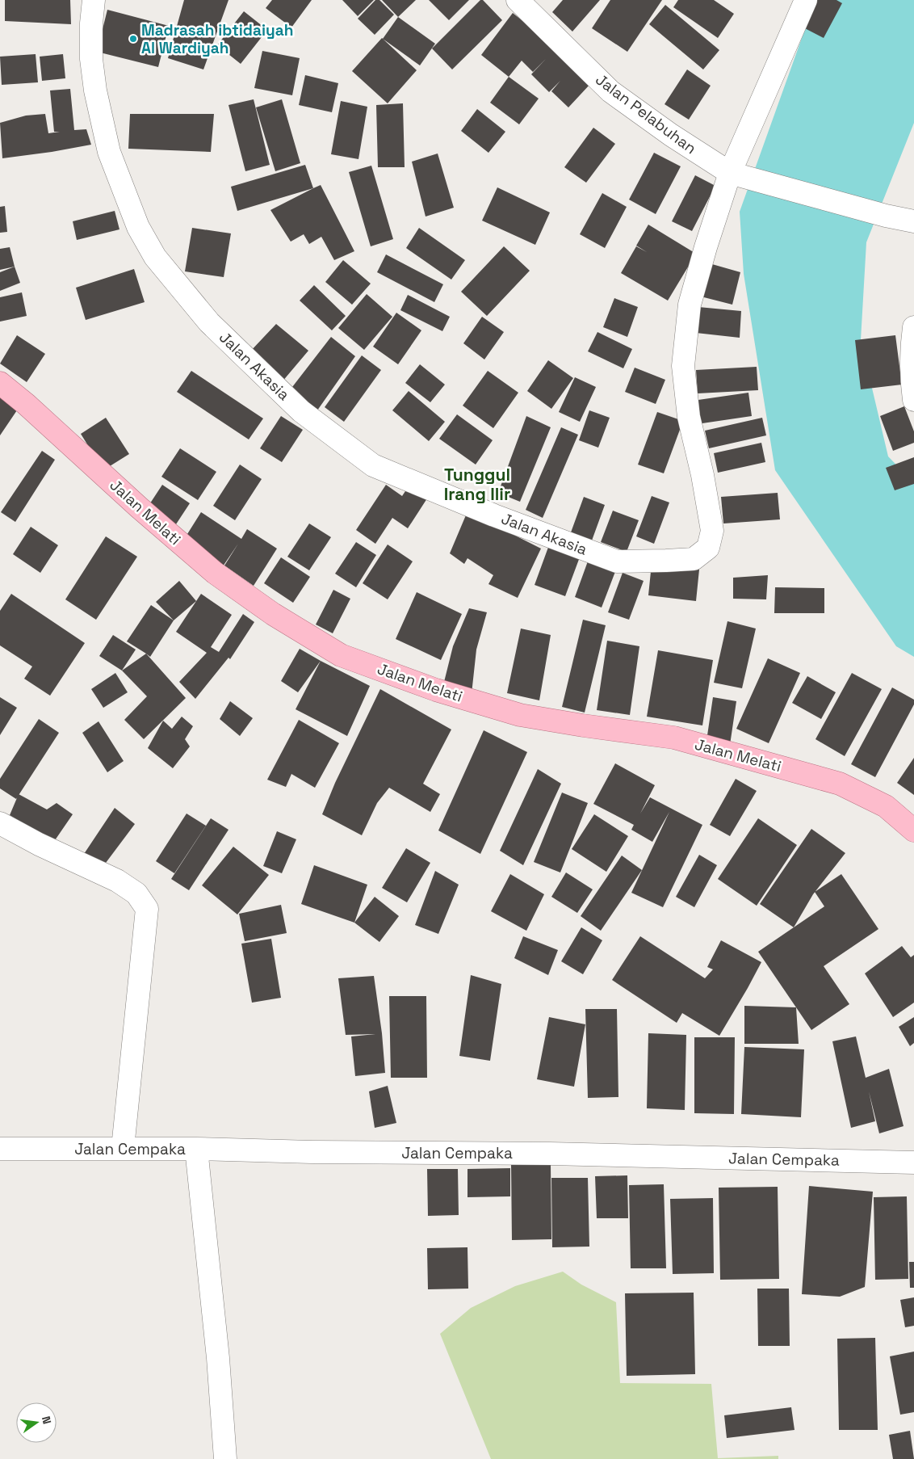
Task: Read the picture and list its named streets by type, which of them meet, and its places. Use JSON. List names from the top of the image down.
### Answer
{
  "streets": {
    "main road": ["Jalan Melati"],
    "street": ["Jalan Pelabuhan", "Jalan Akasia", "Jalan Cempaka"]
  },
  "crossings": [
    ["Jalan Pelabuhan", "Jalan Akasia"]
  ],
  "districts": ["Tunggul Irang Ilir"],
  "places": ["Madrasah ibtidaiyah Al Wardiyah"],
  "north": "right"
}
